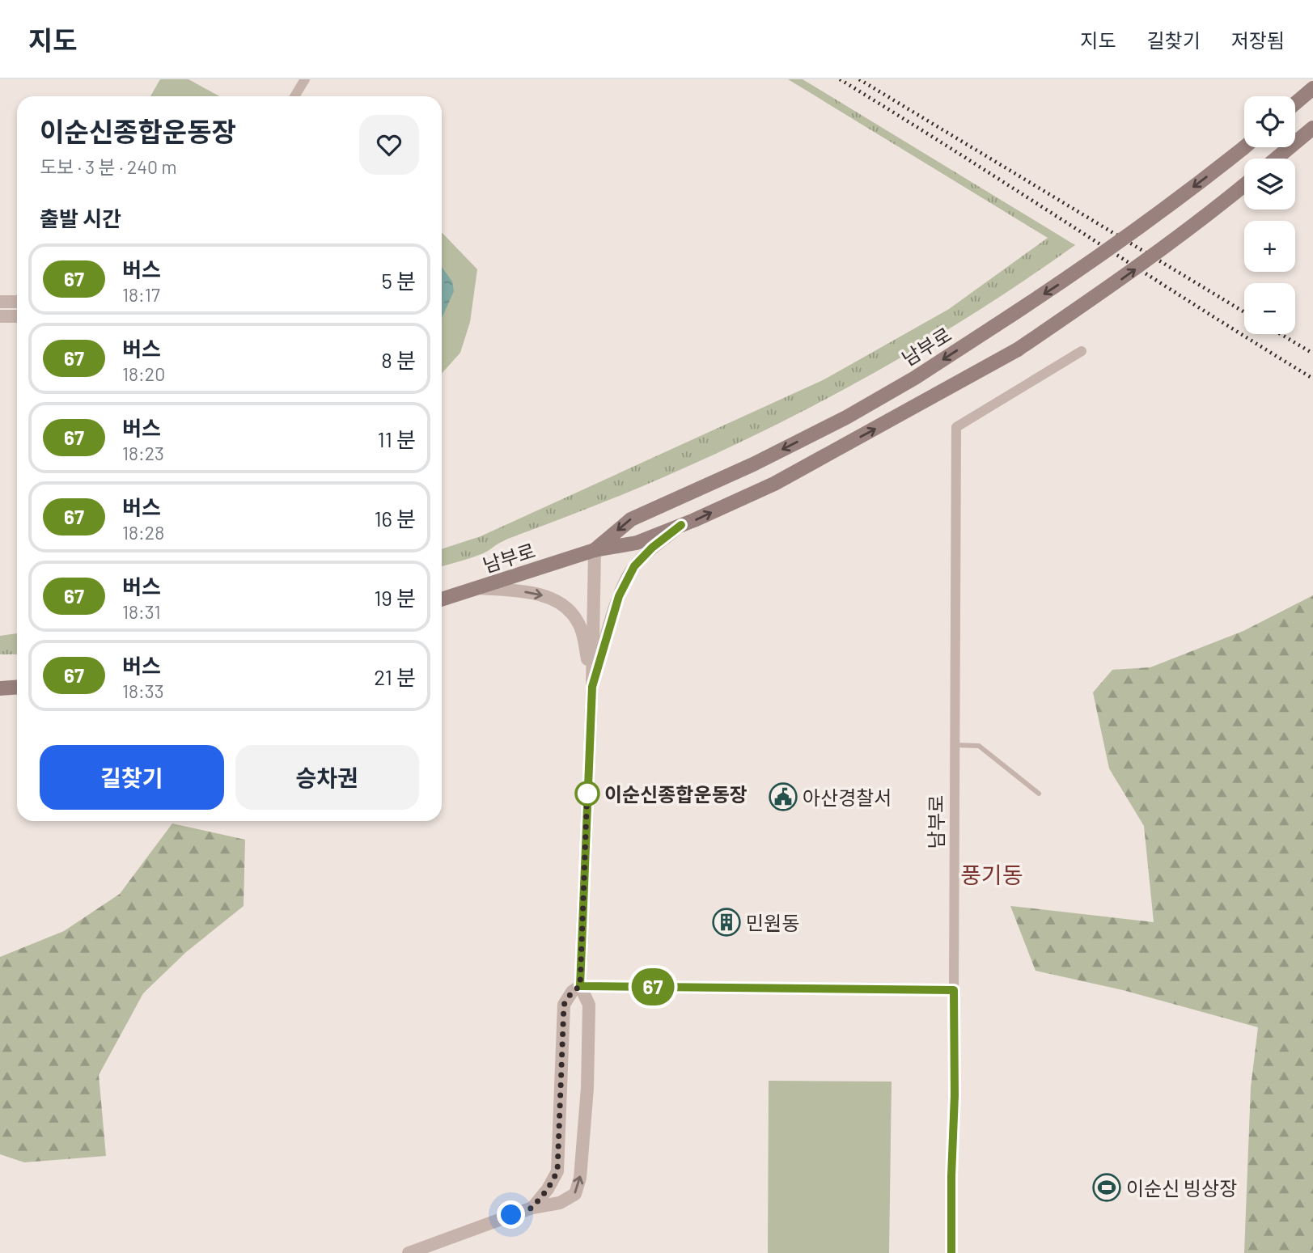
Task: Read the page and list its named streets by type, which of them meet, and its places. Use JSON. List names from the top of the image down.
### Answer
{
  "streets": {
    "main road": ["남부로"]
  },
  "districts": ["풍기동"],
  "places": {
    "other": ["이순신종합운동장"],
    "public building": ["아산경찰서"],
    "building": ["민원동"],
    "sports": ["이순신 빙상장"]
  },
  "lines": ["bus line 67"],
  "page": {
    "header": "지도",
    "nav": ["지도", "길찾기", "저장됨"],
    "on_map": "67",
    "map_buttons": ["+", "−"],
    "heading": [
      ["이순신종합운동장", "도보 · 3 분 · 240 m"],
      "출발 시간"
    ],
    "list": [
      {
        "mark": "67",
        "name": "버스",
        "note": "18:17",
        "value": "5 분"
      },
      {
        "mark": "67",
        "name": "버스",
        "note": "18:20",
        "value": "8 분"
      },
      {
        "mark": "67",
        "name": "버스",
        "note": "18:23",
        "value": "11 분"
      },
      {
        "mark": "67",
        "name": "버스",
        "note": "18:28",
        "value": "16 분"
      },
      {
        "mark": "67",
        "name": "버스",
        "note": "18:31",
        "value": "19 분"
      },
      {
        "mark": "67",
        "name": "버스",
        "note": "18:33",
        "value": "21 분"
      }
    ],
    "buttons": ["길찾기", "승차권"]
  }
}
